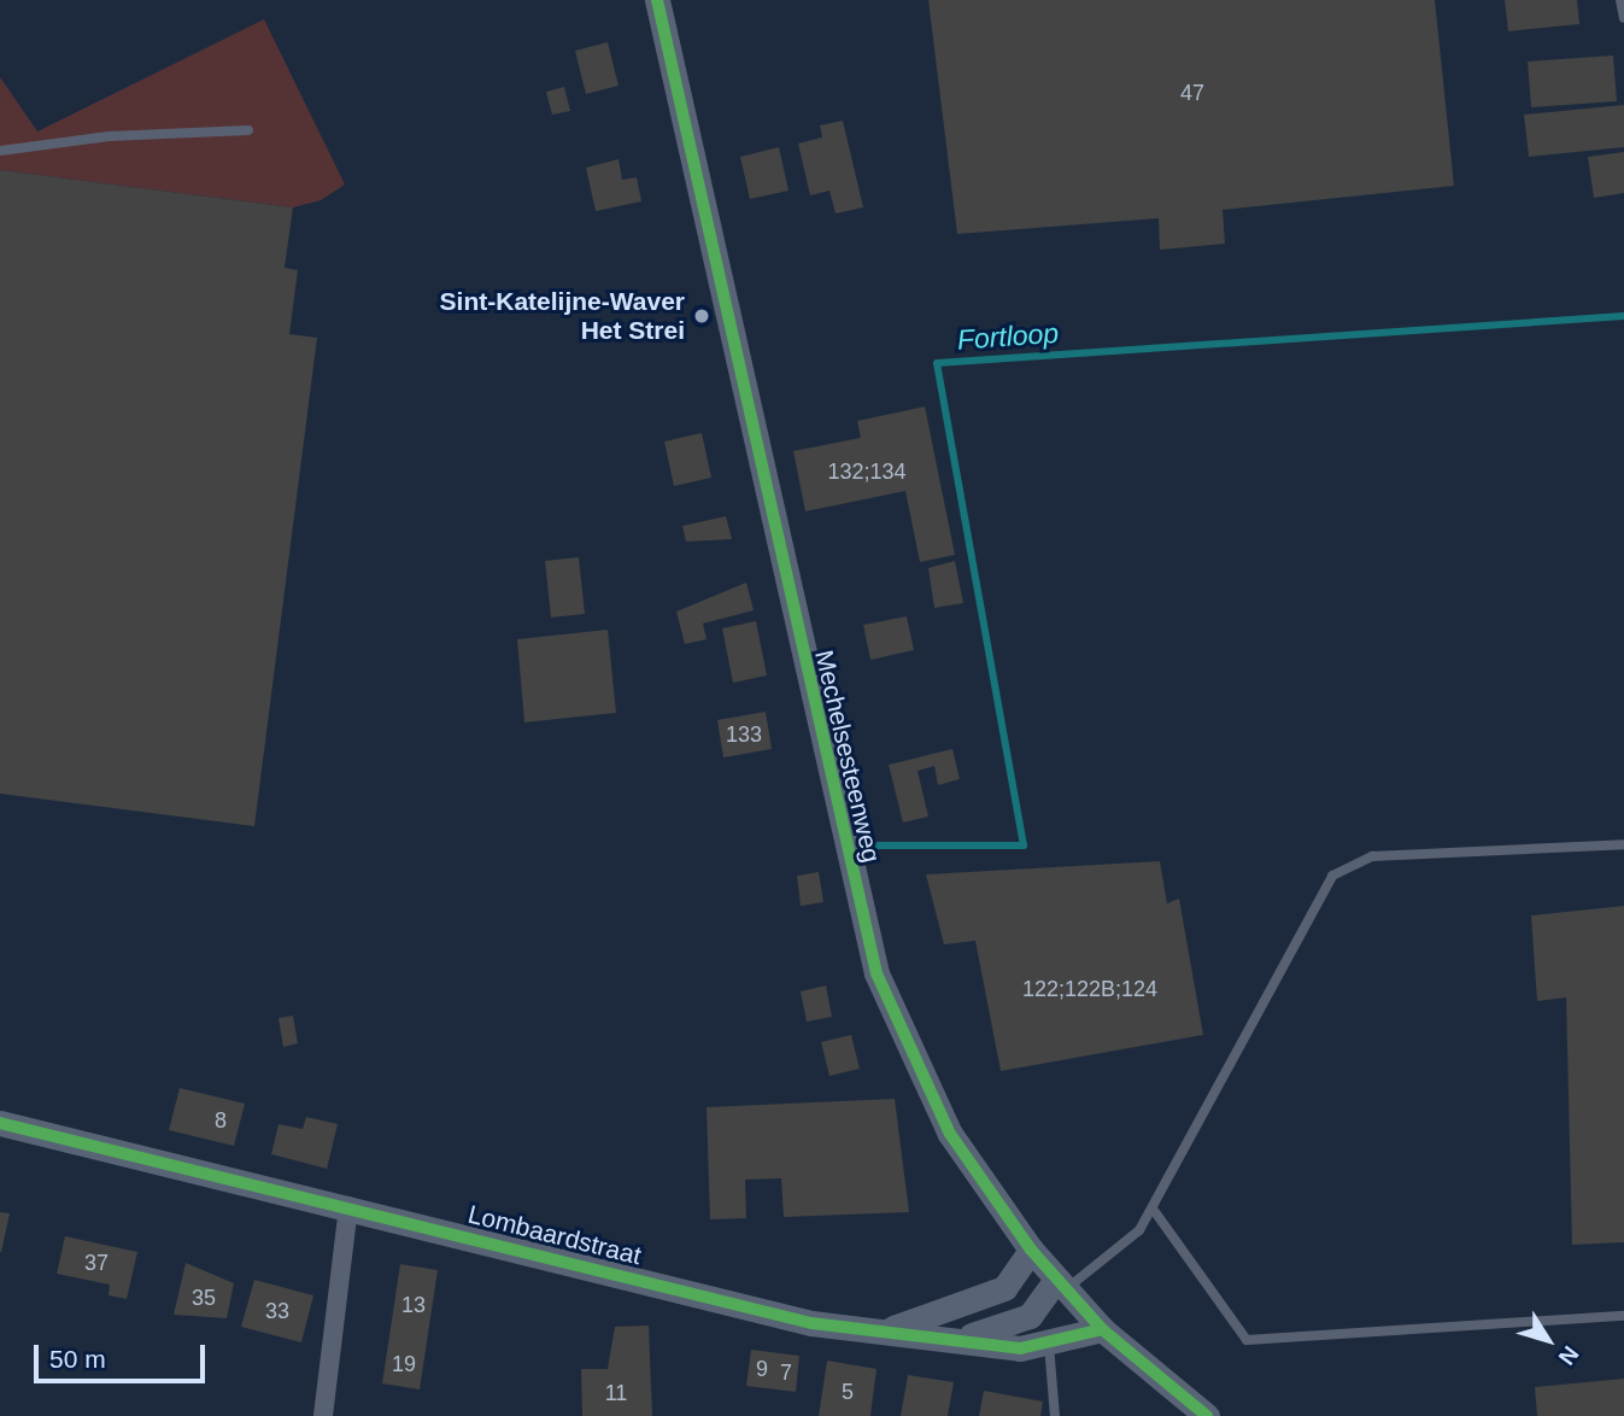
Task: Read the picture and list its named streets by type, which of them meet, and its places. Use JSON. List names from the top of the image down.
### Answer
{
  "streets": {
    "street": ["Mechelsesteenweg", "Lombaardstraat"]
  },
  "crossings": [
    ["Mechelsesteenweg", "Lombaardstraat"]
  ],
  "water": ["Fortloop"],
  "places": ["Sint-Katelijne-Waver Het Strei"],
  "house_numbers": [
    "47",
    "132;134",
    "133",
    "122;122B;124",
    "8",
    "37",
    "35",
    "13",
    "33",
    "19",
    "9",
    "7",
    "5",
    "11"
  ],
  "scale_bar": "50 m",
  "north": "bottom right"
}
